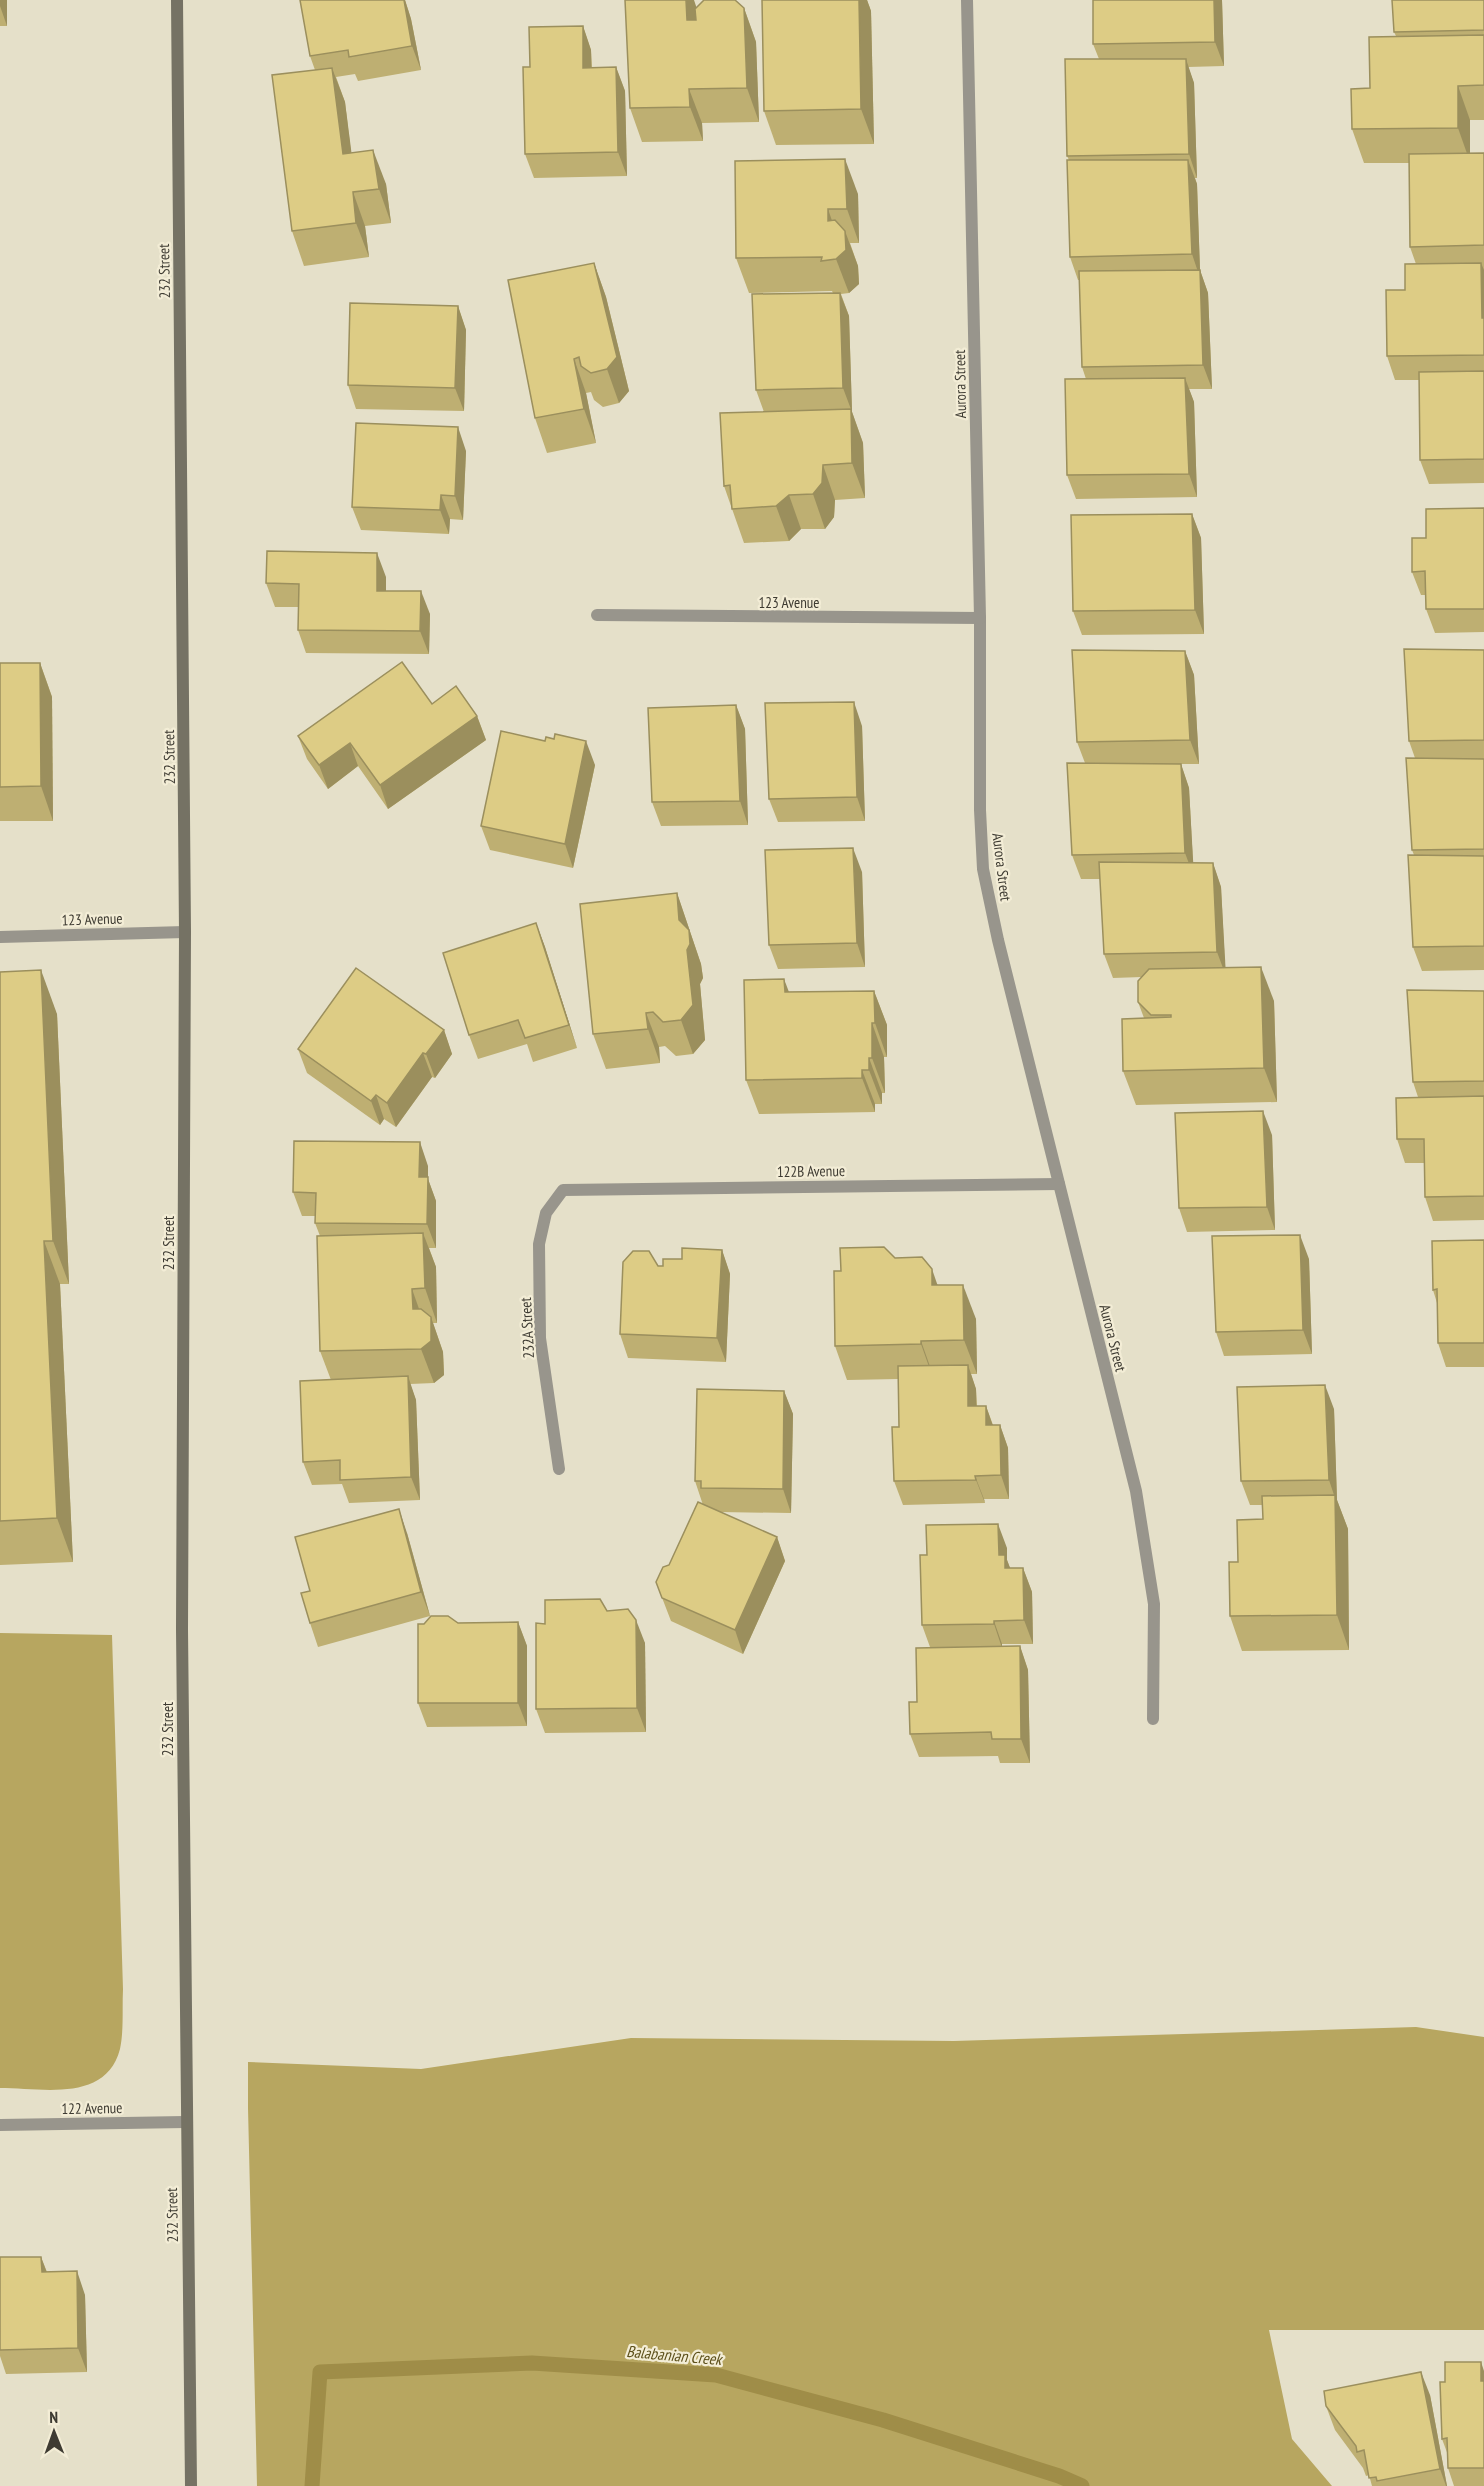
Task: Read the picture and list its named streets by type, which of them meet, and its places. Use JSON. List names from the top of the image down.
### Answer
{
  "streets": {
    "main road": ["232 Street"],
    "street": [
      "Aurora Street",
      "123 Avenue",
      "122B Avenue",
      "232A Street",
      "122 Avenue"
    ]
  },
  "crossings": [
    ["232 Street", "123 Avenue"],
    ["232 Street", "122 Avenue"],
    ["Aurora Street", "123 Avenue"],
    ["Aurora Street", "122B Avenue"],
    ["122B Avenue", "232A Street"]
  ],
  "water": ["Balabanian Creek"],
  "north": "top"
}
